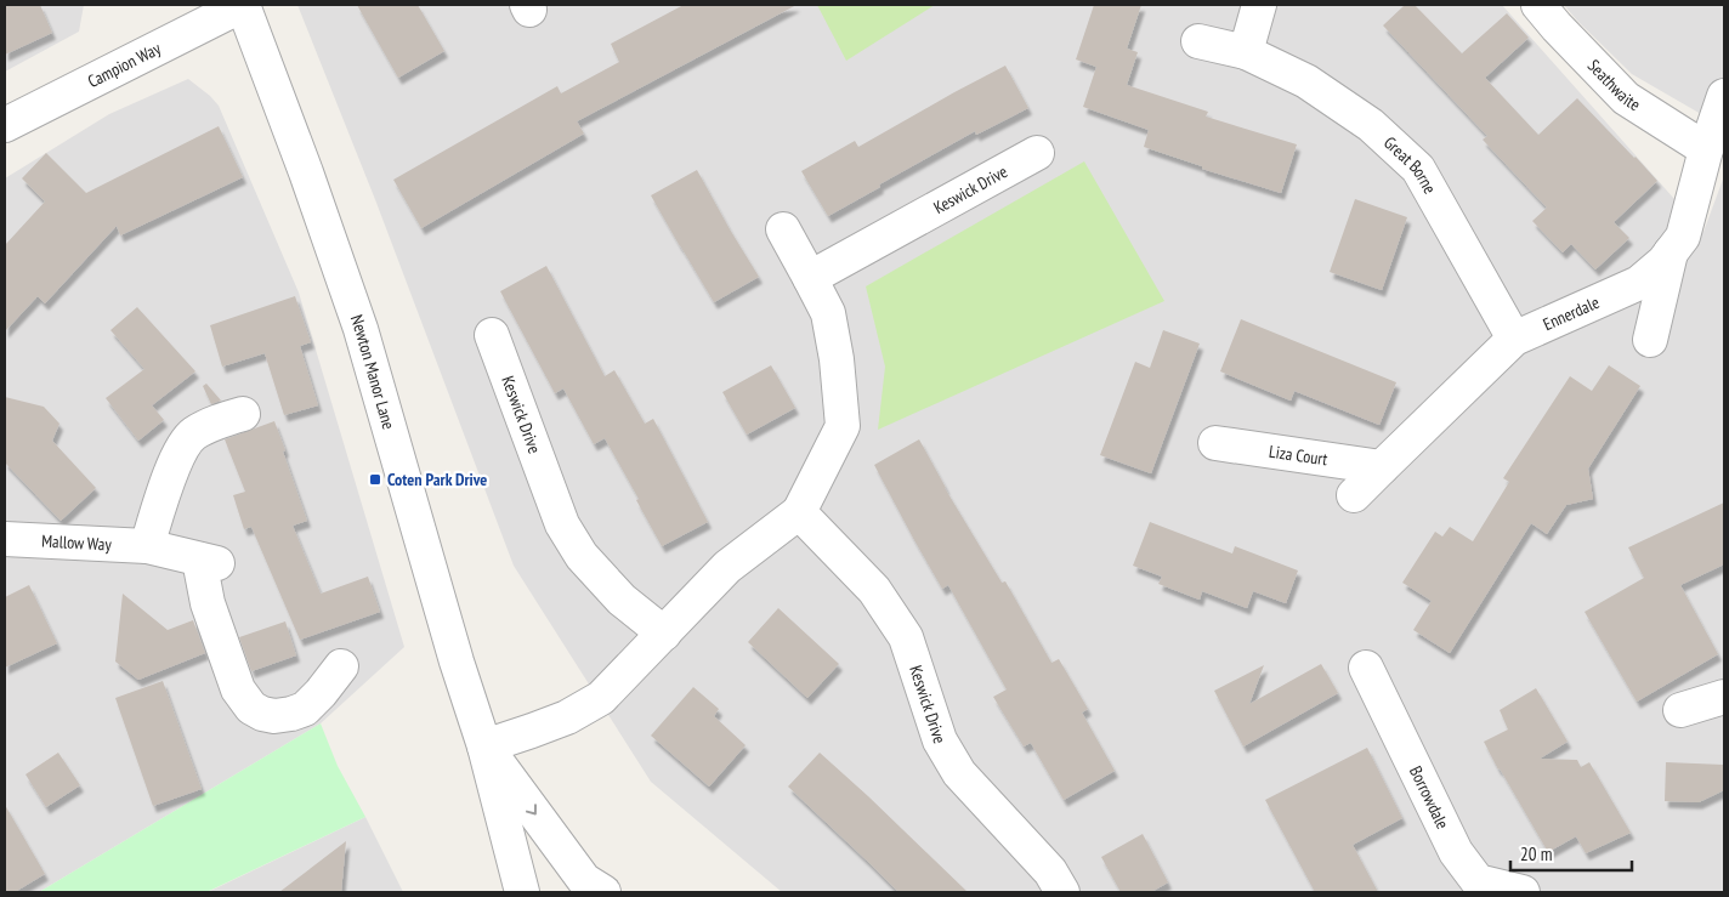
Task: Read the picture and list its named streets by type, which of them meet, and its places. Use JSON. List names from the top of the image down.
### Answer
{
  "streets": {
    "street": [
      "Campion Way",
      "Seathwaite",
      "Great Borne",
      "Keswick Drive",
      "Ennerdale",
      "Newton Manor Lane",
      "Liza Court",
      "Mallow Way",
      "Borrowdale"
    ]
  },
  "crossings": [
    ["Campion Way", "Newton Manor Lane"],
    ["Seathwaite", "Ennerdale"],
    ["Great Borne", "Ennerdale"],
    ["Ennerdale", "Liza Court"]
  ],
  "places": {
    "transit": ["Coten Park Drive"]
  },
  "scale_bar": "20 m"
}
